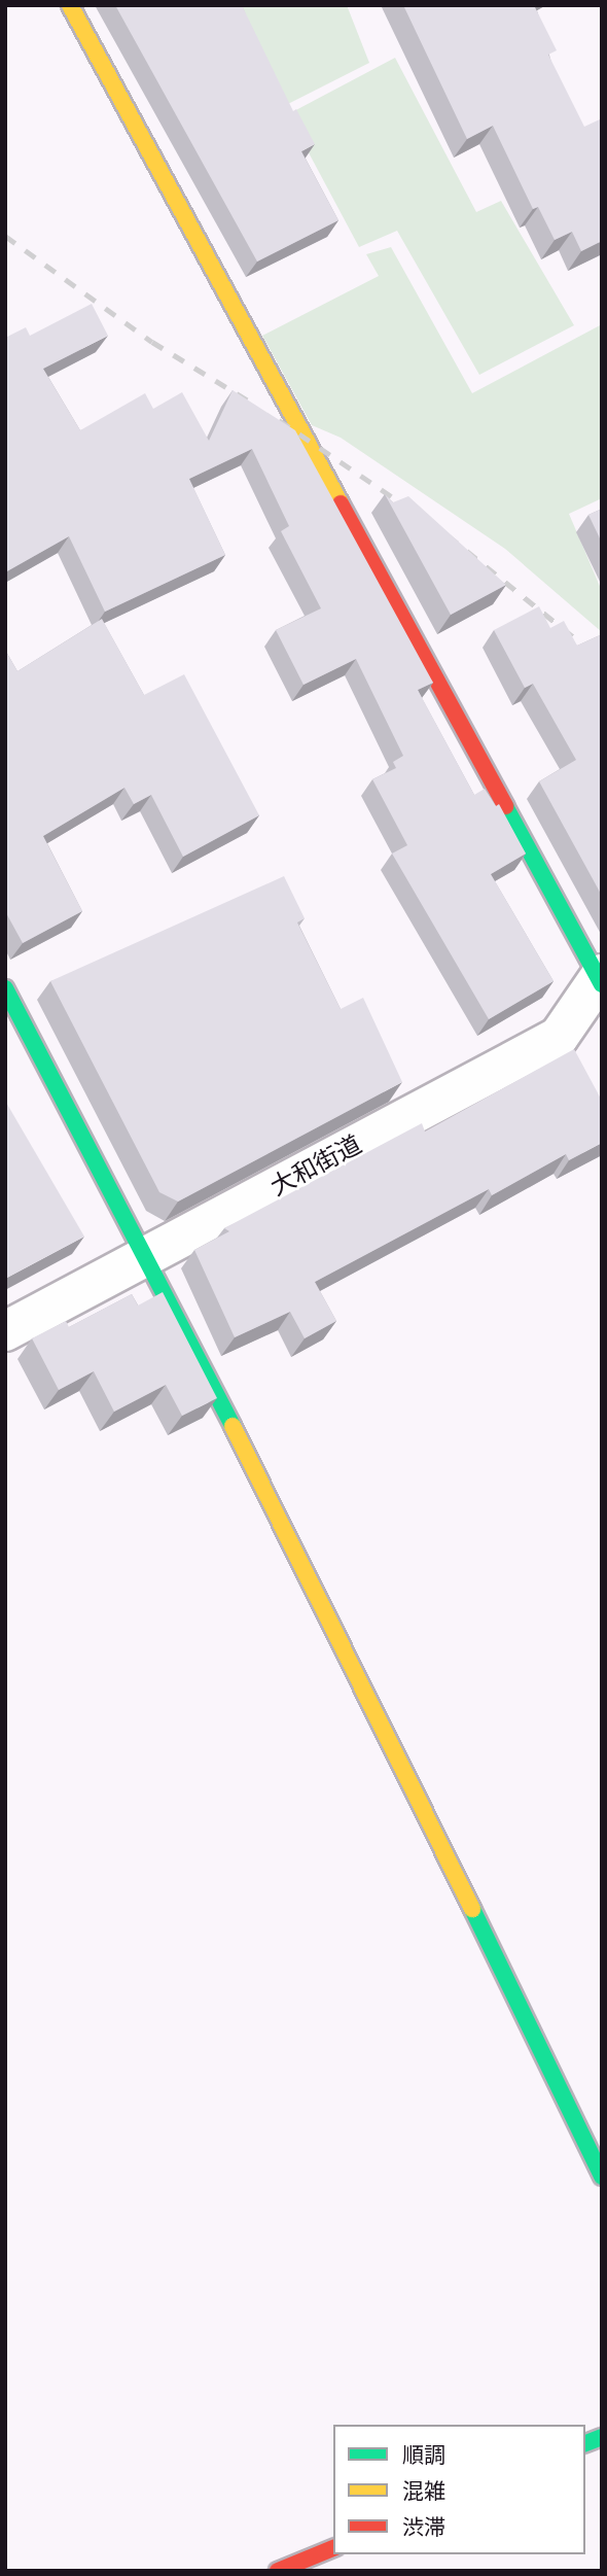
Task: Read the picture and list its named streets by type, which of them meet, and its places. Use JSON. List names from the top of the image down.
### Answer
{
  "streets": {
    "street": ["大和街道"]
  },
  "legend": ["順調", "混雑", "渋滞"]
}
